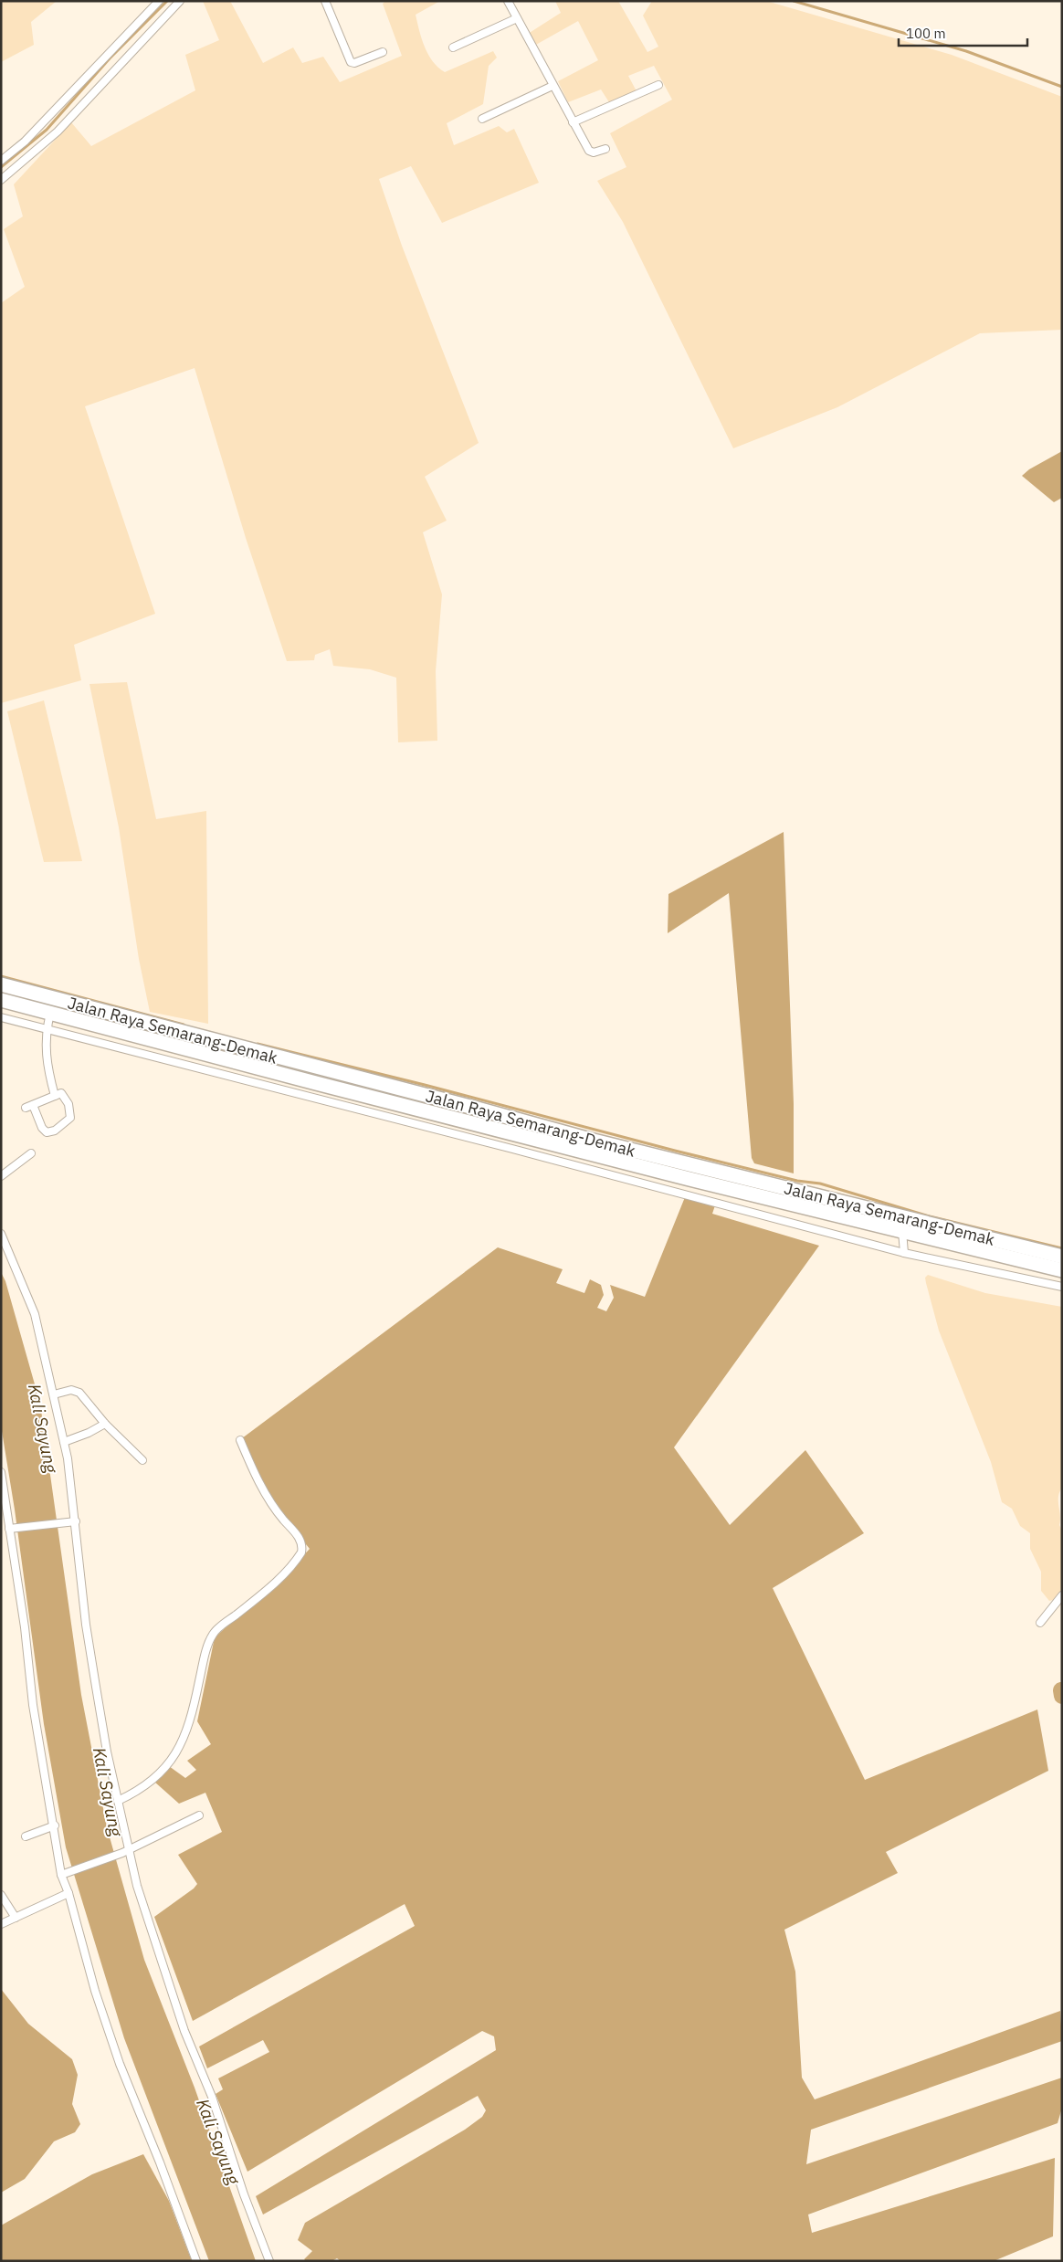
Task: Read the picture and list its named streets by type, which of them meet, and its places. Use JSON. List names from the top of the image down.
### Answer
{
  "streets": {
    "highway": ["Jalan Raya Semarang-Demak"]
  },
  "water": ["Kali Sayung"],
  "scale_bar": "100 m"
}
